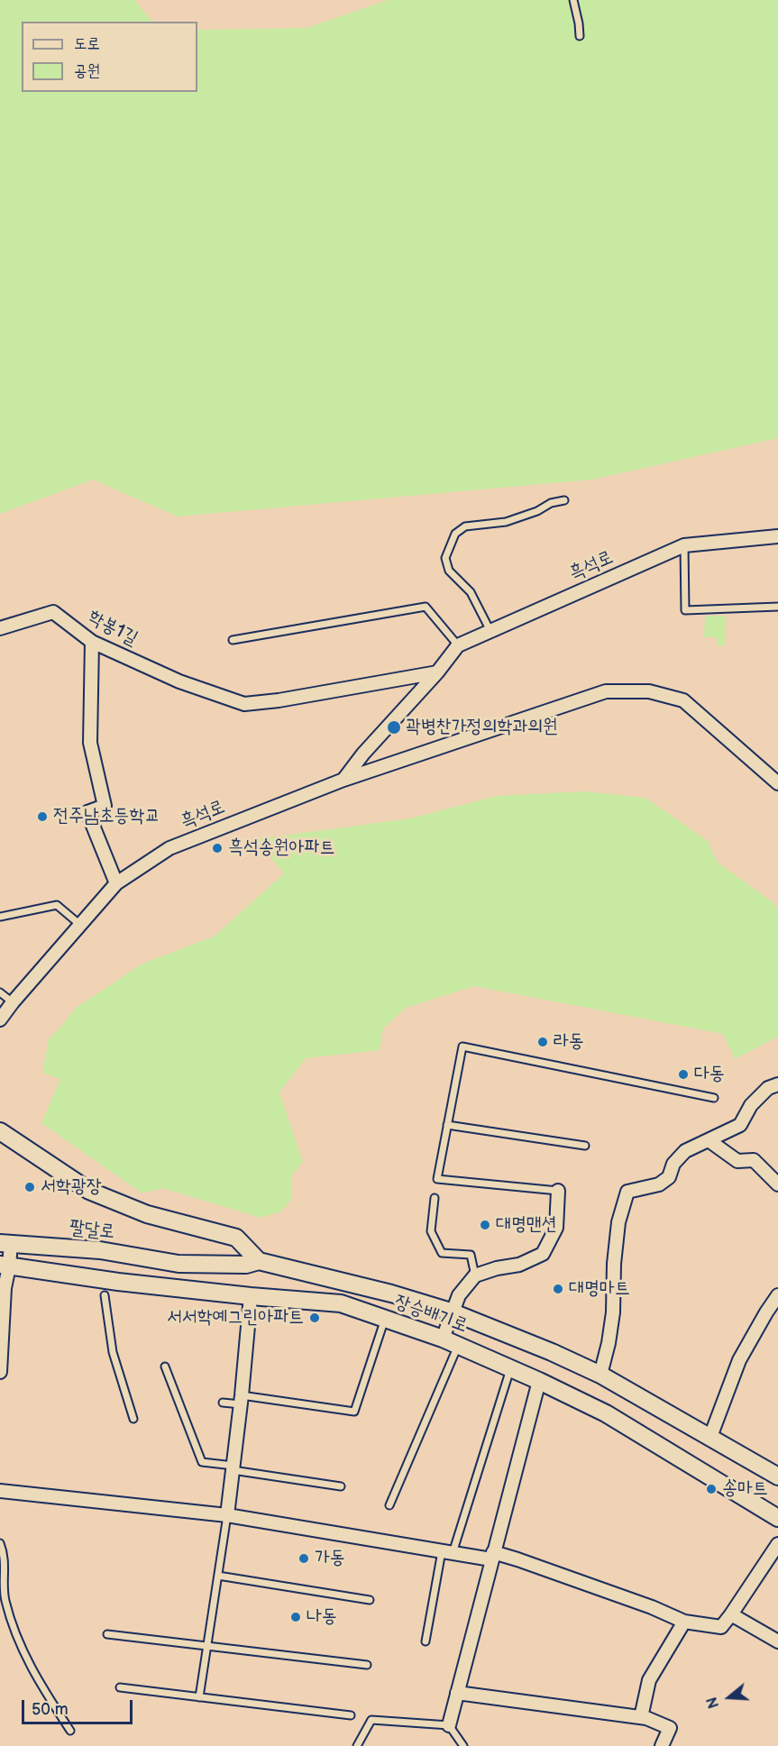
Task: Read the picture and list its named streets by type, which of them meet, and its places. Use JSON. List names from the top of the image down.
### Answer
{
  "streets": {
    "street": [
      "흑석로",
      "학봉1길",
      "팔달로",
      "장승배기로"
    ]
  },
  "crossings": [
    ["흑석로", "학봉1길"],
    ["팔달로", "장승배기로"]
  ],
  "places": [
    "곽병찬가정의학과의원",
    "전주남초등학교",
    "흑석송원아파트",
    "라동",
    "다동",
    "서학광장",
    "대명맨션",
    "대명마트",
    "서서학예그린아파트",
    "송마트",
    "가동",
    "나동"
  ],
  "legend": ["도로", "공원"],
  "scale_bar": "50 m",
  "north": "left"
}
